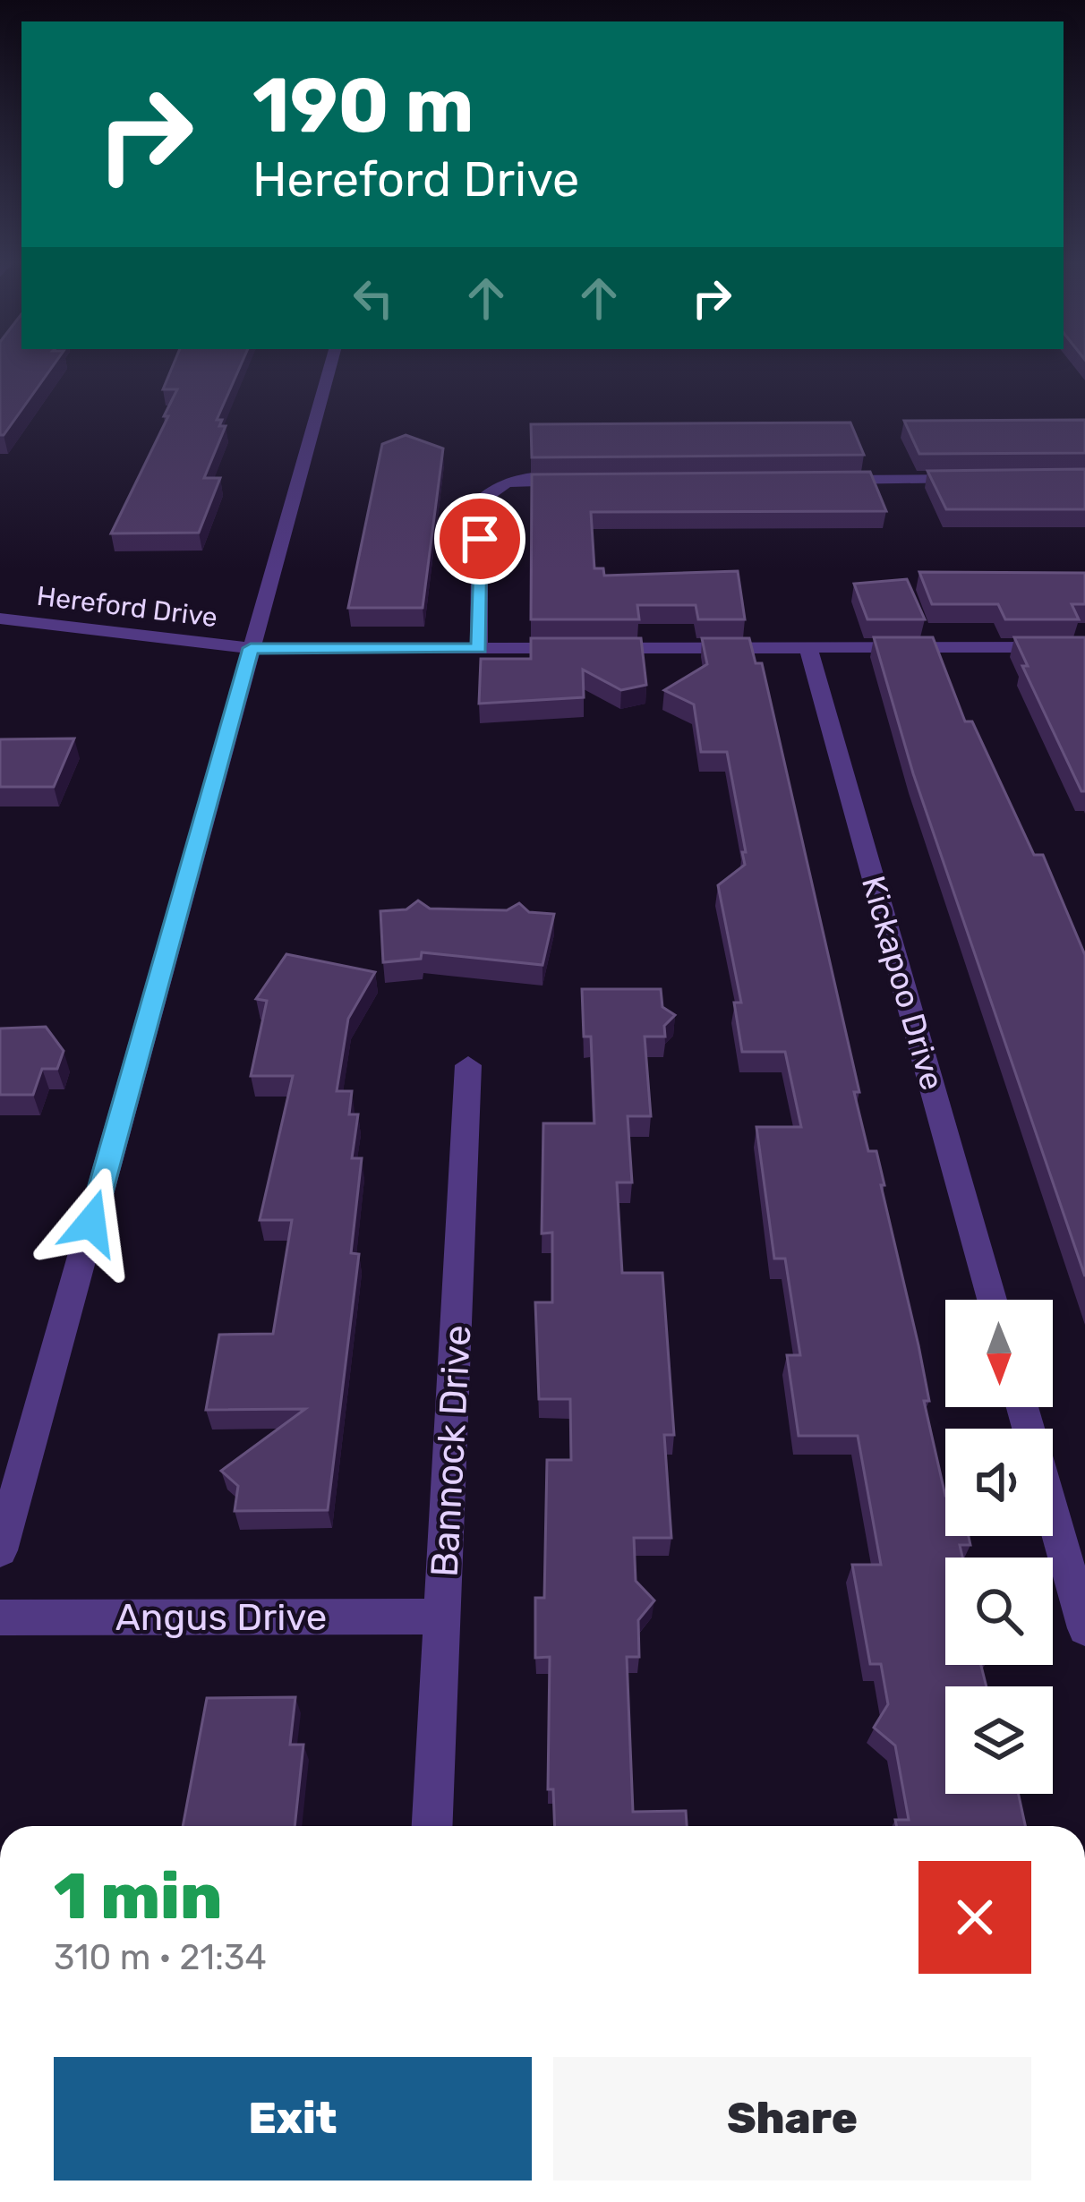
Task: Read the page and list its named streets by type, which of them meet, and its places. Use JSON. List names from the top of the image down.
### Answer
{
  "streets": {
    "street": [
      "Hereford Drive",
      "Kickapoo Drive",
      "Bannock Drive",
      "Angus Drive"
    ]
  },
  "crossings": [
    ["Hereford Drive", "Kickapoo Drive"],
    ["Bannock Drive", "Angus Drive"]
  ],
  "north": "bottom",
  "page": {
    "turn": ["190 m", "Hereford Drive"],
    "heading": ["1 min", "310 m · 21:34"],
    "buttons": ["Exit", "Share"]
  }
}
